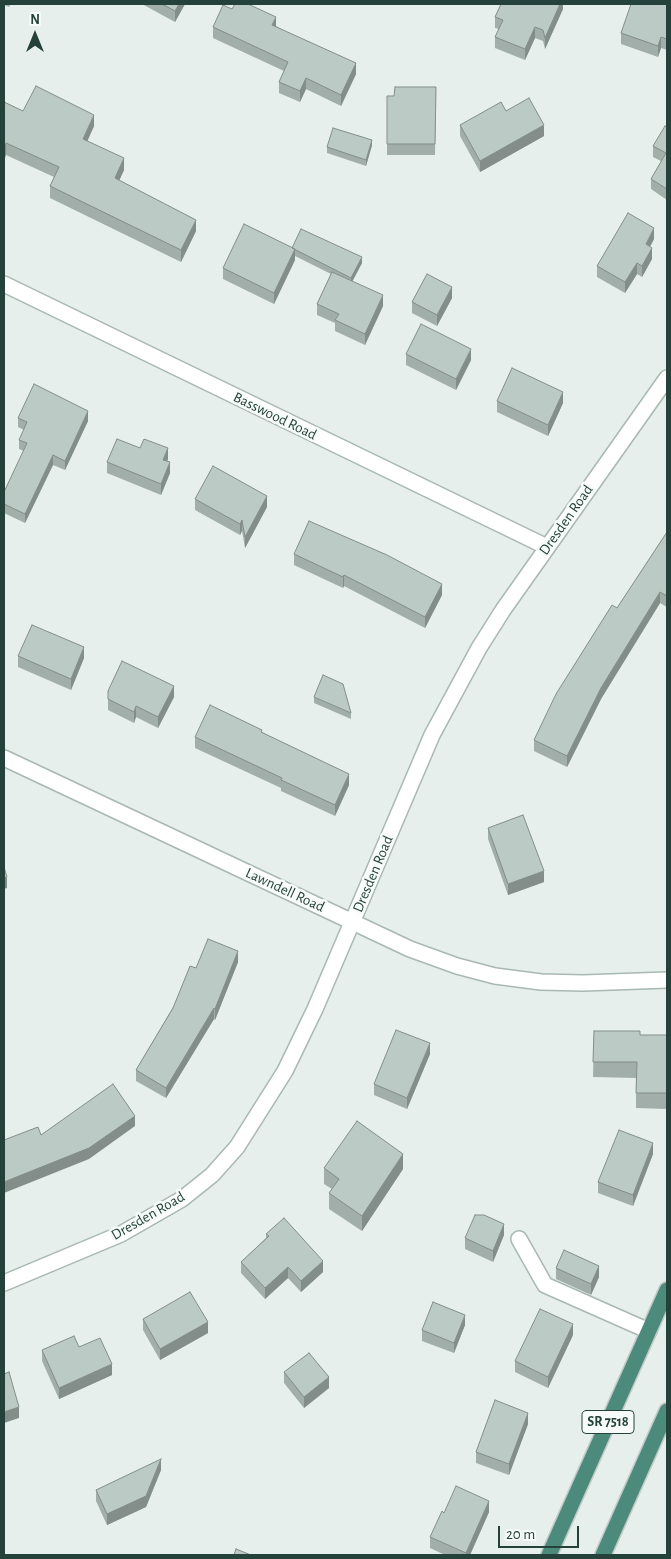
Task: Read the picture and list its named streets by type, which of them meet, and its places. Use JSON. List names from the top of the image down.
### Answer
{
  "streets": {
    "highway": ["SR 7518"],
    "street": ["Basswood Road", "Dresden Road", "Lawndell Road"]
  },
  "crossings": [
    ["Basswood Road", "Dresden Road"],
    ["Dresden Road", "Lawndell Road"]
  ],
  "scale_bar": "20 m",
  "north": "top"
}
